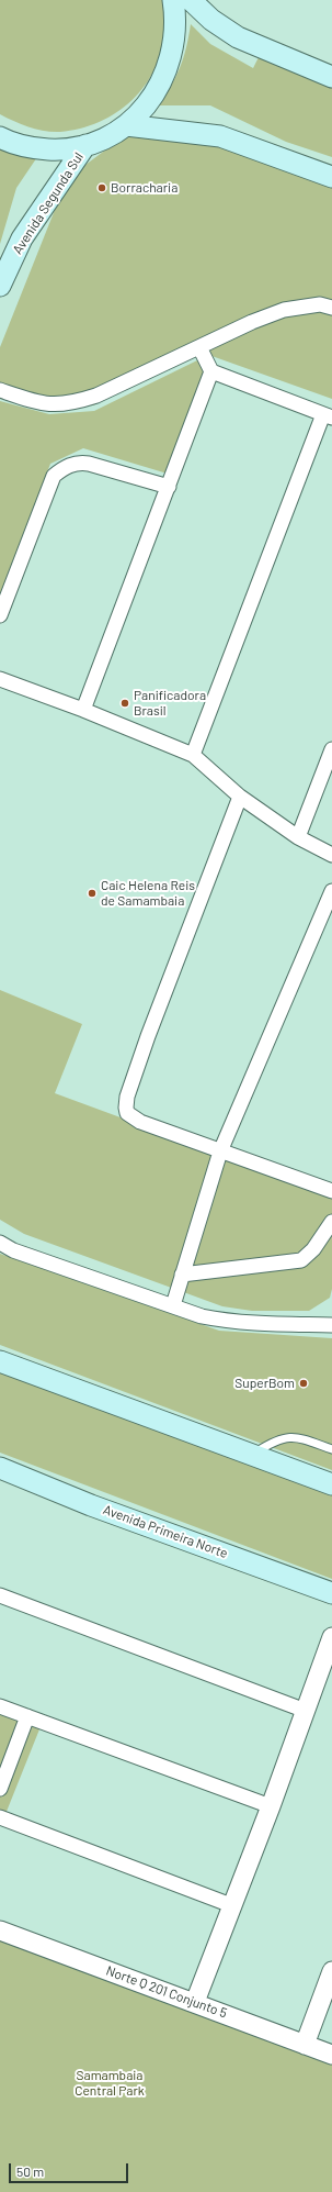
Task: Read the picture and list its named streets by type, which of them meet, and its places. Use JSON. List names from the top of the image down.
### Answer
{
  "streets": {
    "main road": ["Avenida Segunda Sul", "Avenida Primeira Norte"],
    "street": ["Norte Q 201 Conjunto 5"]
  },
  "parks": ["Samambaia Central Park"],
  "places": [
    "Borracharia",
    "Panificadora Brasil",
    "Caic Helena Reis de Samambaia",
    "SuperBom"
  ],
  "scale_bar": "50 m"
}
